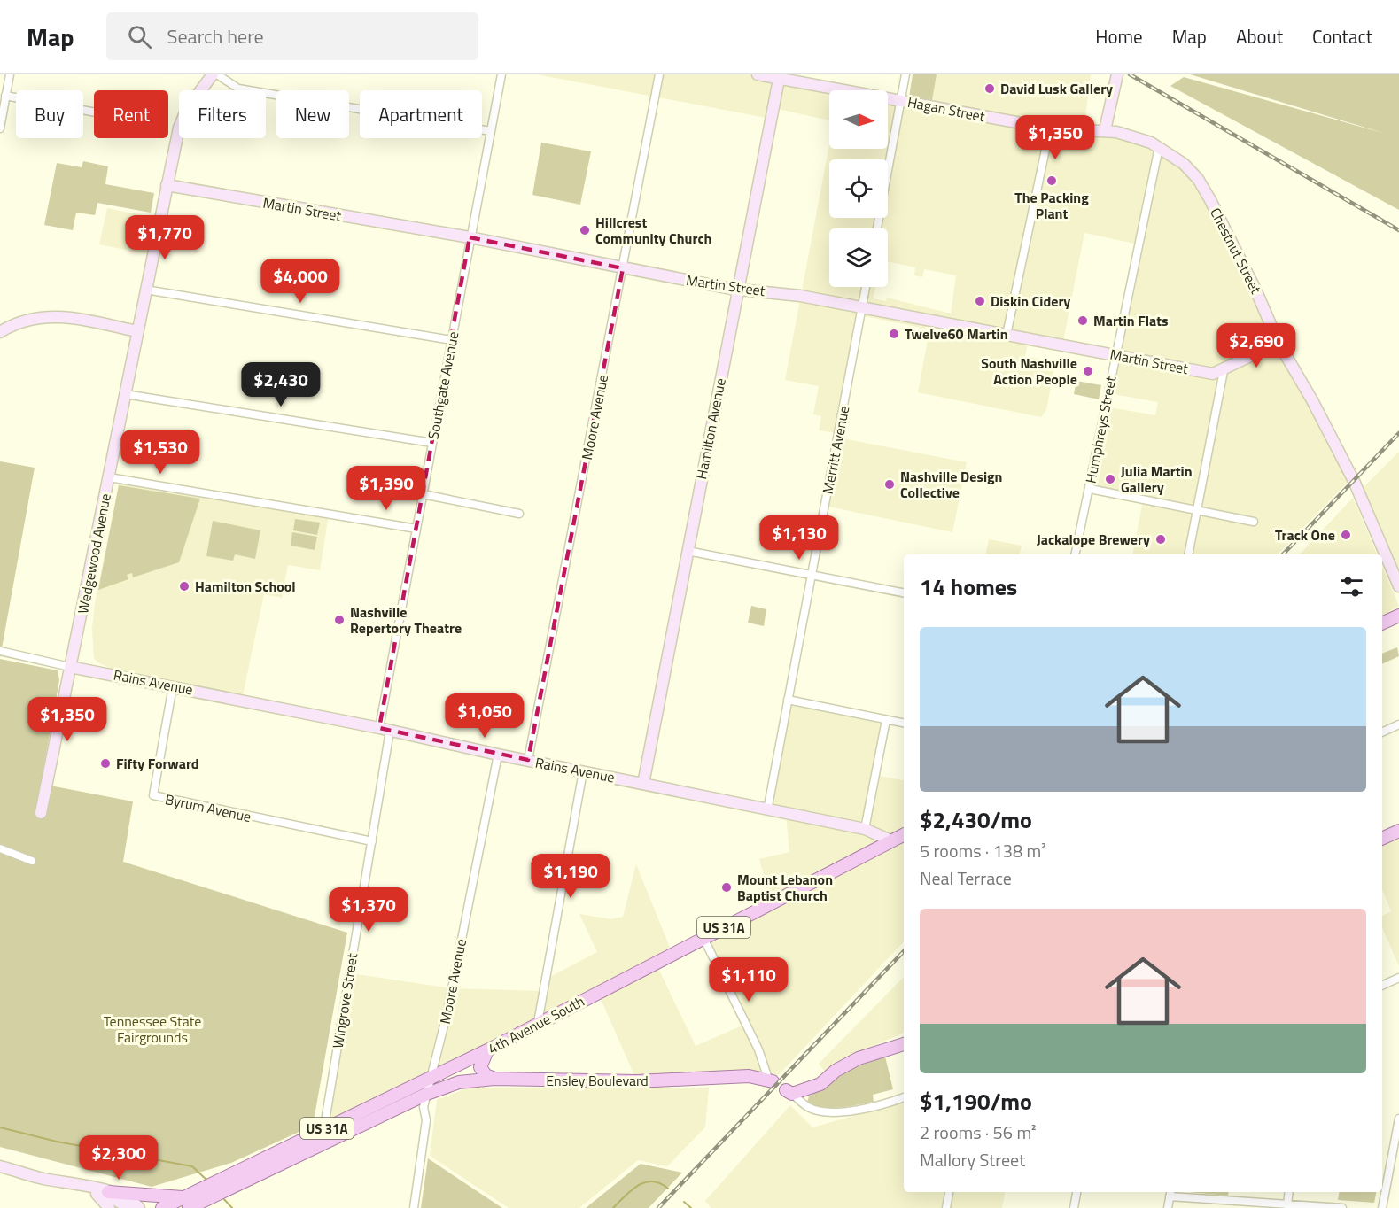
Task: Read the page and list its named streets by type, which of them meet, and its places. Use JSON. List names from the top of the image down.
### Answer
{
  "streets": {
    "main road": ["US 31A", "4th Avenue South", "Ensley Boulevard"],
    "street": [
      "Hagan Street",
      "Martin Street",
      "Chestnut Street",
      "Southgate Avenue",
      "Moore Avenue",
      "Hamilton Avenue",
      "Humphreys Street",
      "Merritt Avenue",
      "Wedgewood Avenue",
      "Rains Avenue",
      "Byrum Avenue",
      "Wingrove Street"
    ]
  },
  "crossings": [
    ["Hagan Street", "Chestnut Street"],
    ["Hagan Street", "Hamilton Avenue"],
    ["Martin Street", "Chestnut Street"],
    ["Martin Street", "Southgate Avenue"],
    ["Martin Street", "Moore Avenue"],
    ["Martin Street", "Hamilton Avenue"],
    ["Martin Street", "Humphreys Street"],
    ["Martin Street", "Merritt Avenue"],
    ["Martin Street", "Wedgewood Avenue"],
    ["Chestnut Street", "Humphreys Street"],
    ["Southgate Avenue", "Rains Avenue"],
    ["Moore Avenue", "Rains Avenue"],
    ["Moore Avenue", "4th Avenue South"],
    ["Moore Avenue", "Ensley Boulevard"],
    ["Hamilton Avenue", "Rains Avenue"],
    ["Merritt Avenue", "Rains Avenue"],
    ["Wedgewood Avenue", "Rains Avenue"],
    ["Rains Avenue", "Byrum Avenue"],
    ["Rains Avenue", "Wingrove Street"],
    ["Rains Avenue", "4th Avenue South"],
    ["Byrum Avenue", "Wingrove Street"],
    ["Wingrove Street", "4th Avenue South"],
    ["4th Avenue South", "Ensley Boulevard"]
  ],
  "parks": ["Tennessee State Fairgrounds"],
  "places": [
    "David Lusk Gallery",
    "The Packing Plant",
    "Hillcrest Community Church",
    "Diskin Cidery",
    "Martin Flats",
    "Twelve60 Martin",
    "South Nashville Action People",
    "Julia Martin Gallery",
    "Nashville Design Collective",
    "Track One",
    "Jackalope Brewery",
    "Hamilton School",
    "Nashville Repertory Theatre",
    "Fifty Forward",
    "Mount Lebanon Baptist Church"
  ],
  "north": "right",
  "page": {
    "header": "Map",
    "search": "Search here",
    "nav": [
      "Home",
      "Map",
      "About",
      "Contact"
    ],
    "chip": [
      "Buy",
      "Rent",
      "Filters",
      "New",
      "Apartment"
    ],
    "price": [
      "$1,350",
      "$1,770",
      "$4,000",
      "$2,690",
      "$2,430",
      "$1,530",
      "$1,390",
      "$1,130",
      "$1,050",
      "$1,350",
      "$1,190",
      "$1,370",
      "$1,110",
      "$2,300"
    ],
    "heading": "14 homes",
    "list": [
      {
        "name": "$2,430/mo",
        "note": "5 rooms · 138 m² · Neal Terrace"
      },
      {
        "name": "$1,190/mo",
        "note": "2 rooms · 56 m² · Mallory Street"
      }
    ]
  }
}
